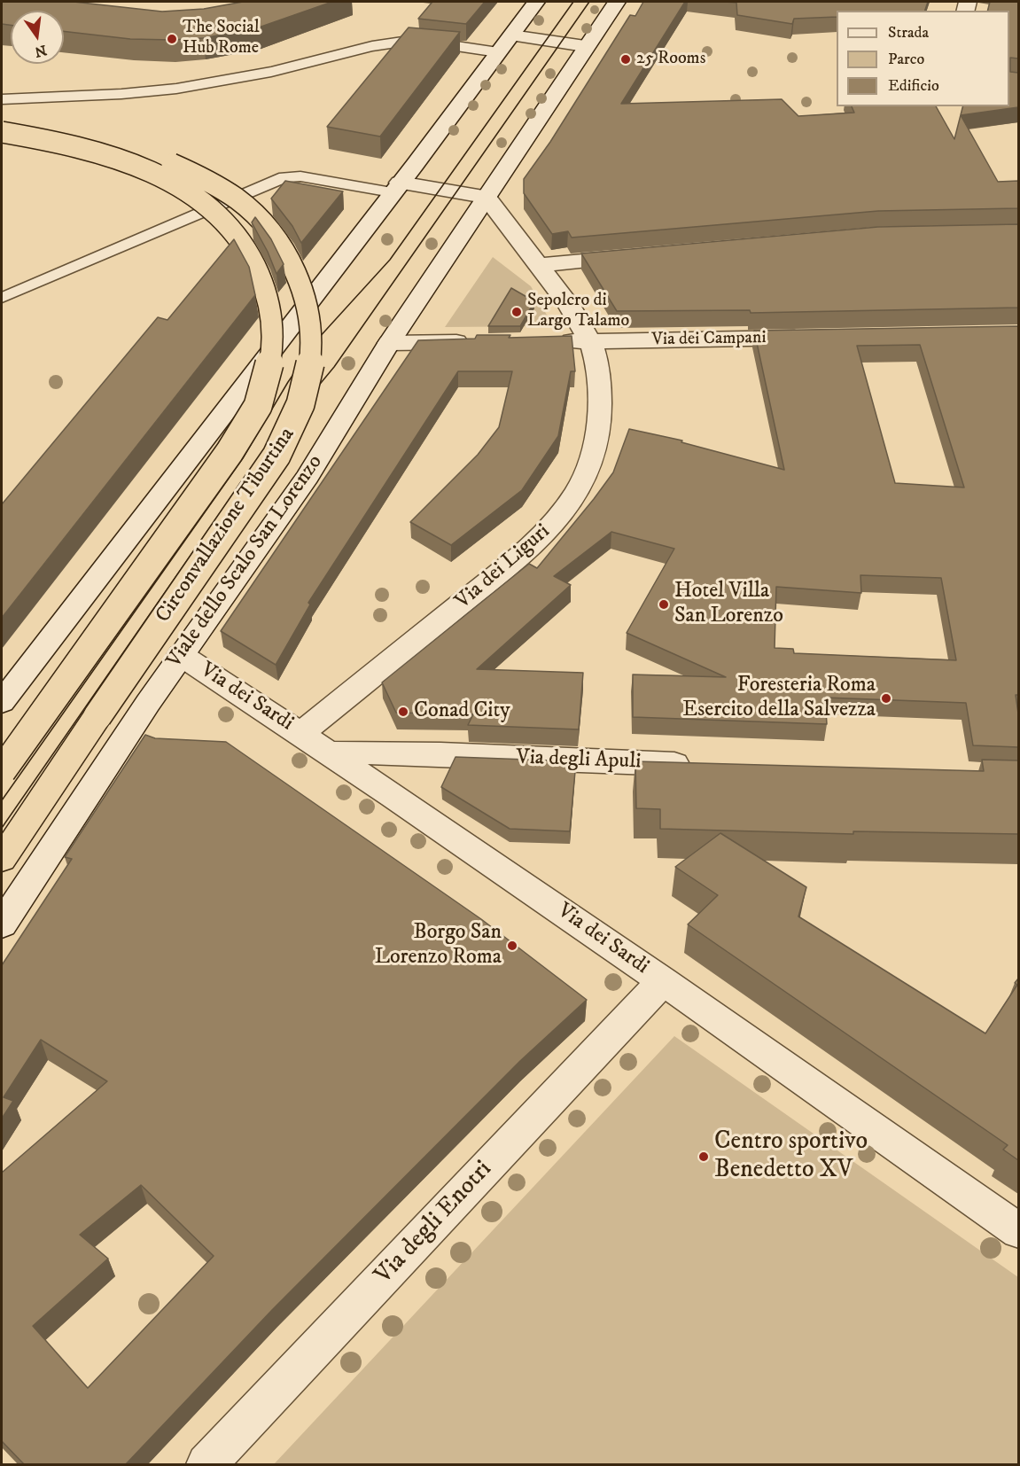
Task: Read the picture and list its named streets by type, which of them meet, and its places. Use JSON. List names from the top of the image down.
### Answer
{
  "streets": {
    "highway": ["Circonvallazione Tiburtina"],
    "street": [
      "Via dei Campani",
      "Viale dello Scalo San Lorenzo",
      "Via dei Liguri",
      "Via dei Sardi",
      "Via degli Apuli",
      "Via degli Enotri"
    ]
  },
  "crossings": [
    ["Via dei Campani", "Via dei Liguri"],
    ["Viale dello Scalo San Lorenzo", "Via dei Liguri"],
    ["Viale dello Scalo San Lorenzo", "Via dei Sardi"],
    ["Via dei Liguri", "Via dei Sardi"],
    ["Via dei Sardi", "Via degli Apuli"],
    ["Via dei Sardi", "Via degli Enotri"]
  ],
  "places": [
    "The Social Hub Rome",
    "25 Rooms",
    "Sepolcro di Largo Talamo",
    "Hotel Villa San Lorenzo",
    "Foresteria Roma Esercito della Salvezza",
    "Conad City",
    "Borgo San Lorenzo Roma",
    "Centro sportivo Benedetto XV"
  ],
  "legend": ["Strada", "Parco", "Edificio"],
  "north": "bottom"
}
